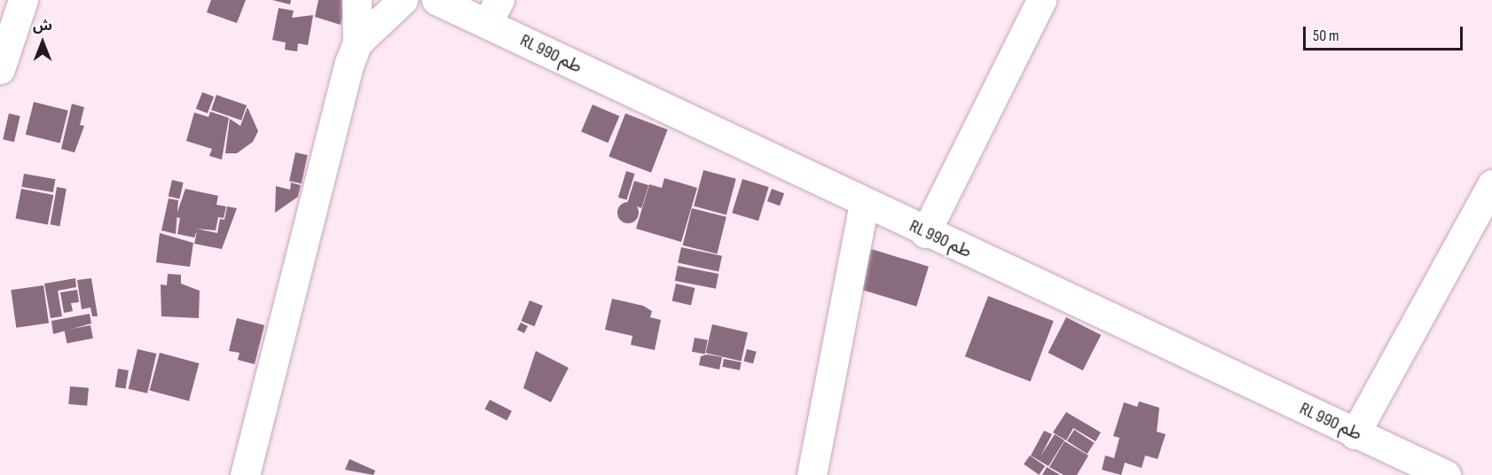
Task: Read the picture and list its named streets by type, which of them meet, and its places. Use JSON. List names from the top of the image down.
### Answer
{
  "streets": {
    "street": ["RL طم 990"]
  },
  "scale_bar": "50 m",
  "north": "top"
}
